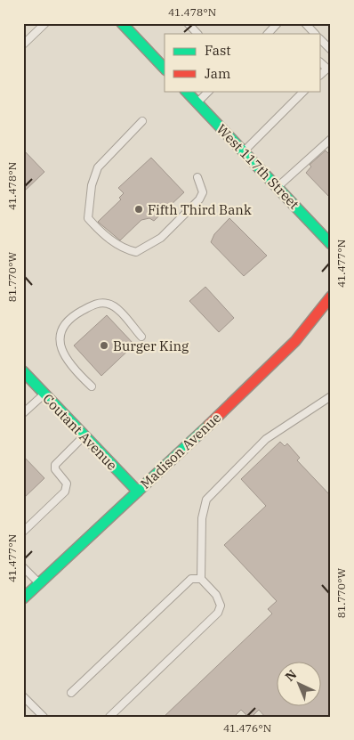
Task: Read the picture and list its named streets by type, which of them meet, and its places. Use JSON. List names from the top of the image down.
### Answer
{
  "streets": {
    "main road": ["West 117th Street", "Coutant Avenue", "Madison Avenue"]
  },
  "crossings": [
    ["Coutant Avenue", "Madison Avenue"]
  ],
  "places": ["Fifth Third Bank", "Burger King"],
  "legend": ["Fast", "Jam"],
  "north": "top left",
  "coordinates": [
    "41.478°N",
    "41.477°N",
    "81.770°W",
    "41.476°N"
  ]
}
